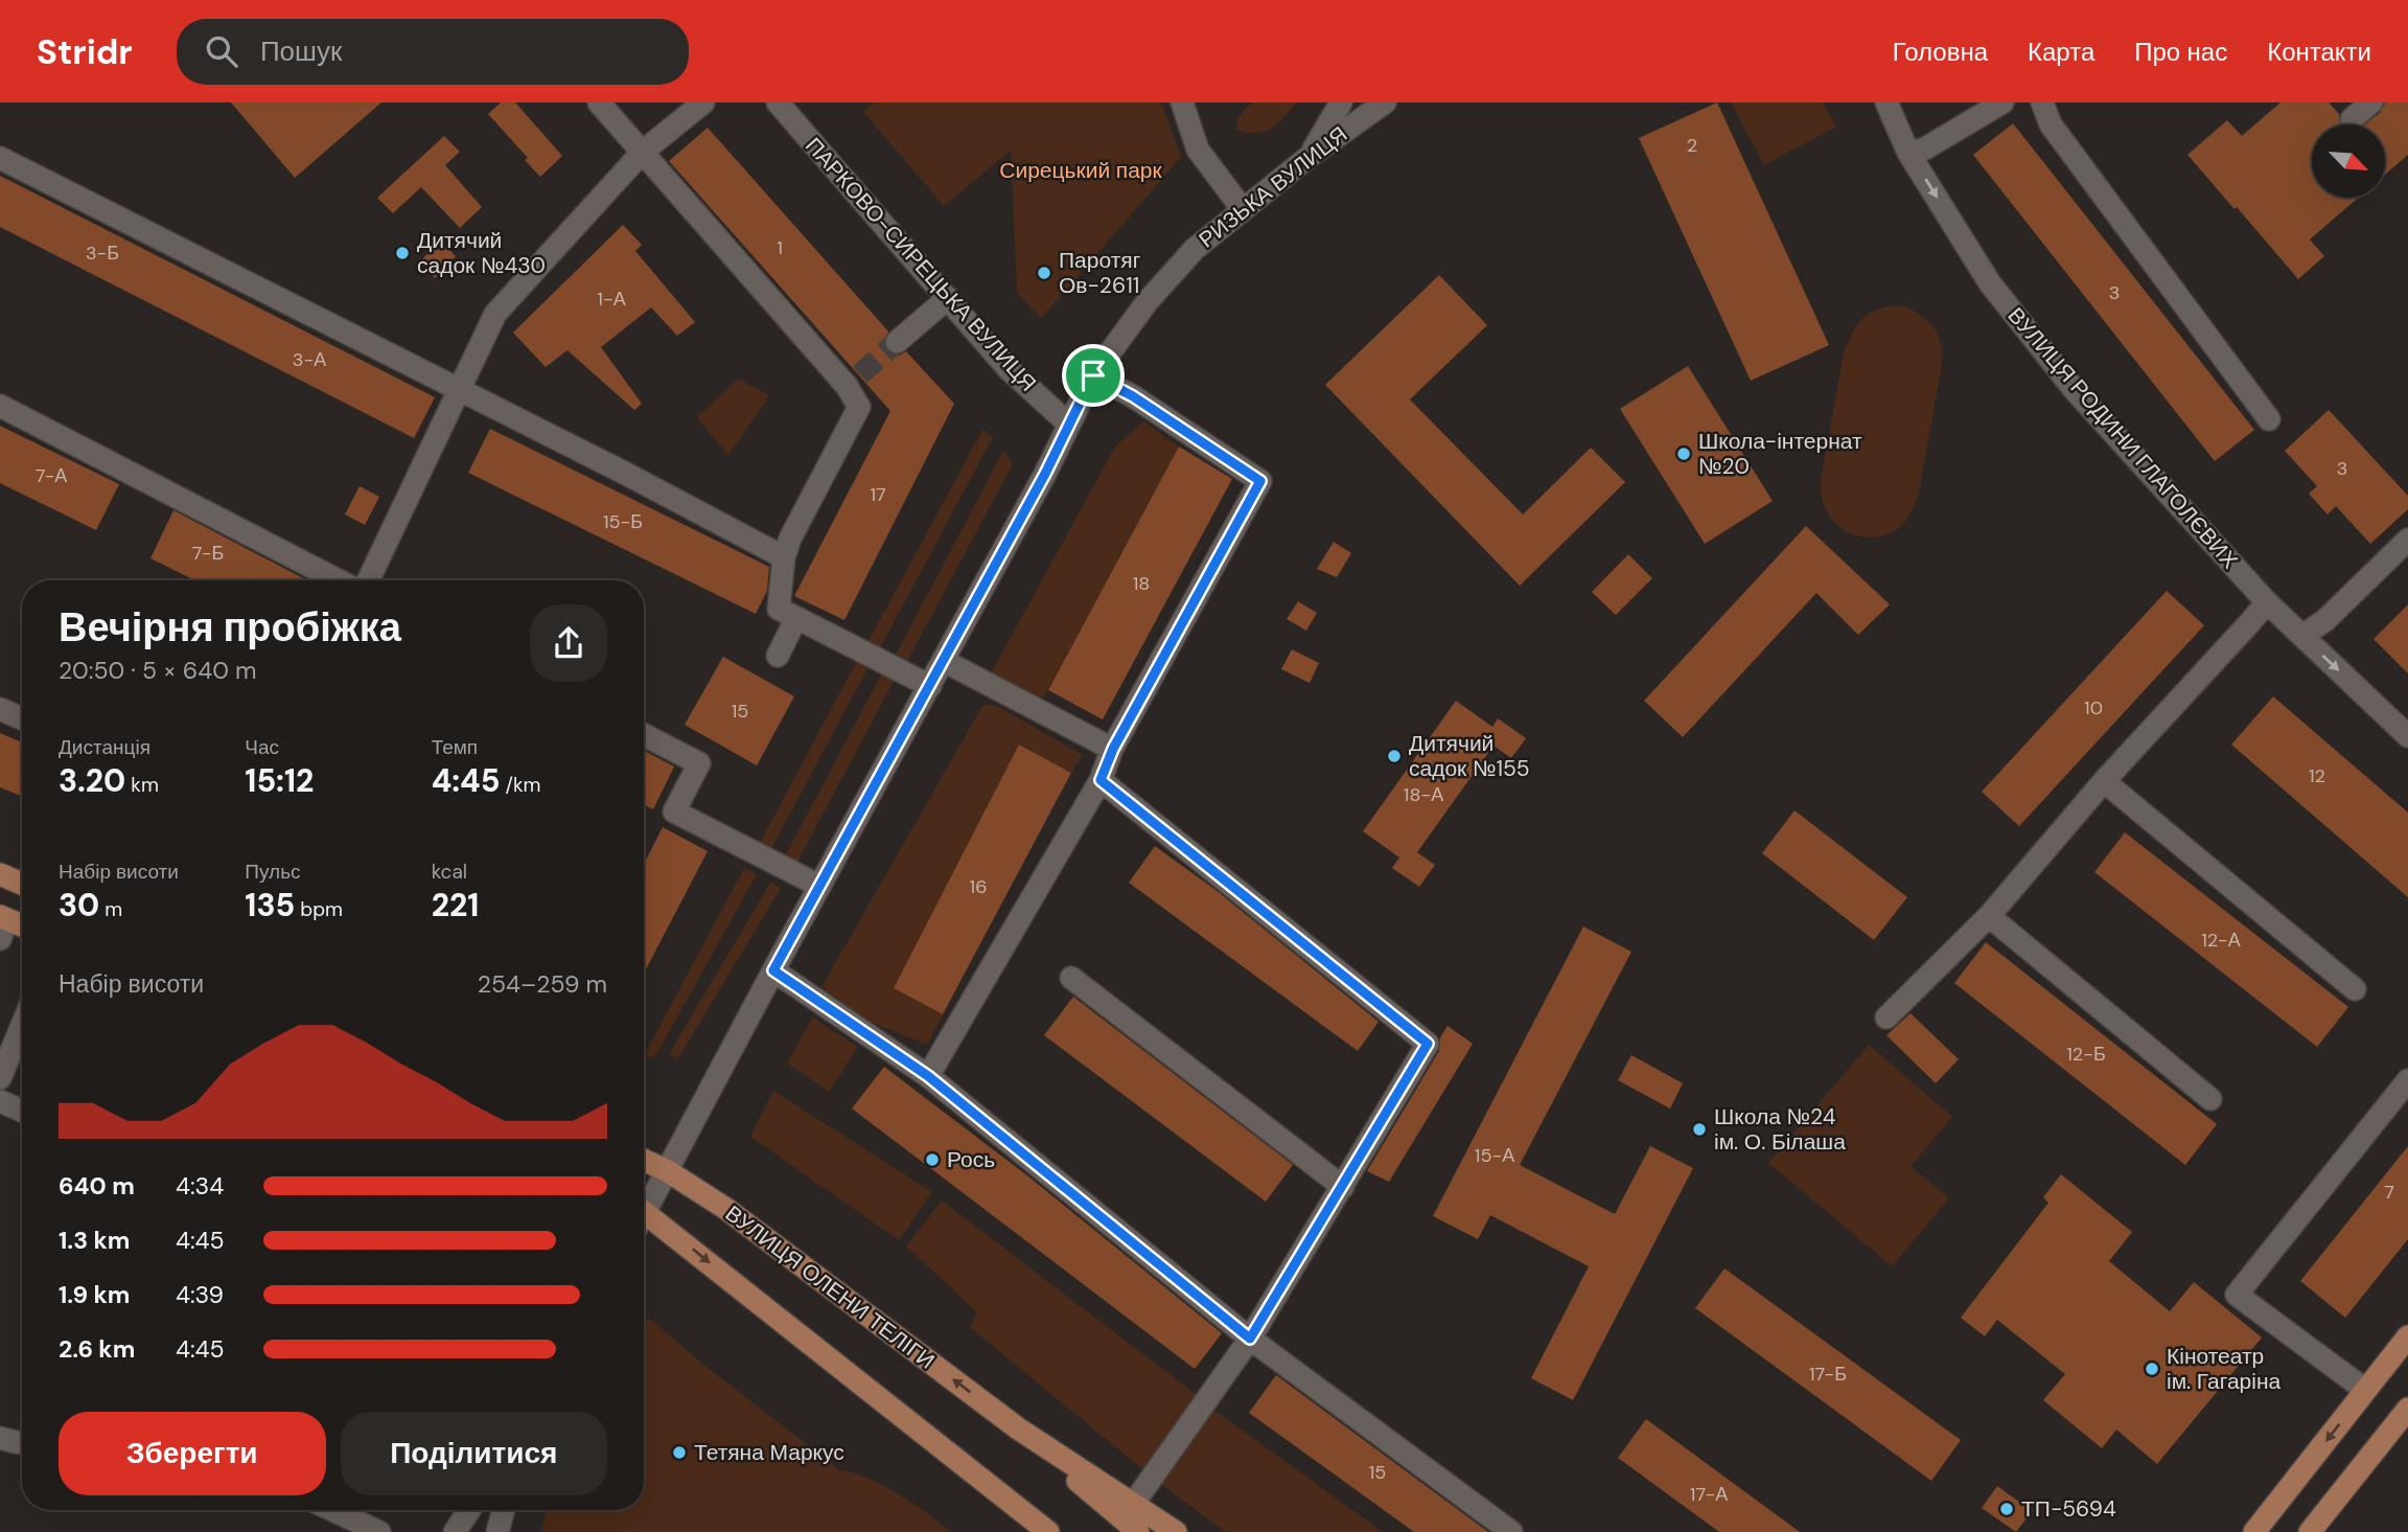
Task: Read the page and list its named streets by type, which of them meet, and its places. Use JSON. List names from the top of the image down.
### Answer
{
  "streets": {
    "main road": ["ВУЛИЦЯ ОЛЕНИ ТЕЛІГИ"],
    "street": ["РИЗЬКА ВУЛИЦЯ", "ПАРКОВО-СИРЕЦЬКА ВУЛИЦЯ", "ВУЛИЦЯ РОДИНИ ГЛАГОЛЄВИХ"]
  },
  "crossings": [
    ["РИЗЬКА ВУЛИЦЯ", "ПАРКОВО-СИРЕЦЬКА ВУЛИЦЯ"],
    ["РИЗЬКА ВУЛИЦЯ", "ВУЛИЦЯ ОЛЕНИ ТЕЛІГИ"]
  ],
  "parks": ["Сирецький парк"],
  "places": [
    "Дитячий садок №430",
    "Паротяг Ов-2611",
    "Школа-інтернат №20",
    "Дитячий садок №155",
    "Школа №24 ім. О. Білаша",
    "Рось",
    "Кінотеатр ім. Гагаріна",
    "Тетяна Маркус",
    "ТП-5694"
  ],
  "house_numbers": [
    "2",
    "1",
    "3-Б",
    "3",
    "1-А",
    "3-А",
    "3",
    "7-А",
    "17",
    "15-Б",
    "7-Б",
    "18",
    "10",
    "15",
    "12",
    "18-А",
    "16",
    "12-А",
    "12-Б",
    "15-А",
    "7",
    "17-Б",
    "15",
    "17-А"
  ],
  "north": "bottom right",
  "page": {
    "header": "Stridr",
    "search": "Пошук",
    "nav": [
      "Головна",
      "Карта",
      "Про нас",
      "Контакти"
    ],
    "heading": ["Вечірня пробіжка", "20:50 · 5 × 640 m"],
    "stats": [
      ["Дистанція", "3.20 km"],
      ["Час", "15:12"],
      ["Темп", "4:45 /km"],
      ["Набір висоти", "30 m"],
      ["Пульс", "135 bpm"],
      ["kcal", "221"]
    ],
    "chart": ["Набір висоти", "254–259 m"],
    "list": [
      {
        "name": "640 m",
        "note": "4:34"
      },
      {
        "name": "1.3 km",
        "note": "4:45"
      },
      {
        "name": "1.9 km",
        "note": "4:39"
      },
      {
        "name": "2.6 km",
        "note": "4:45"
      }
    ],
    "buttons": ["Зберегти", "Поділитися"]
  }
}
